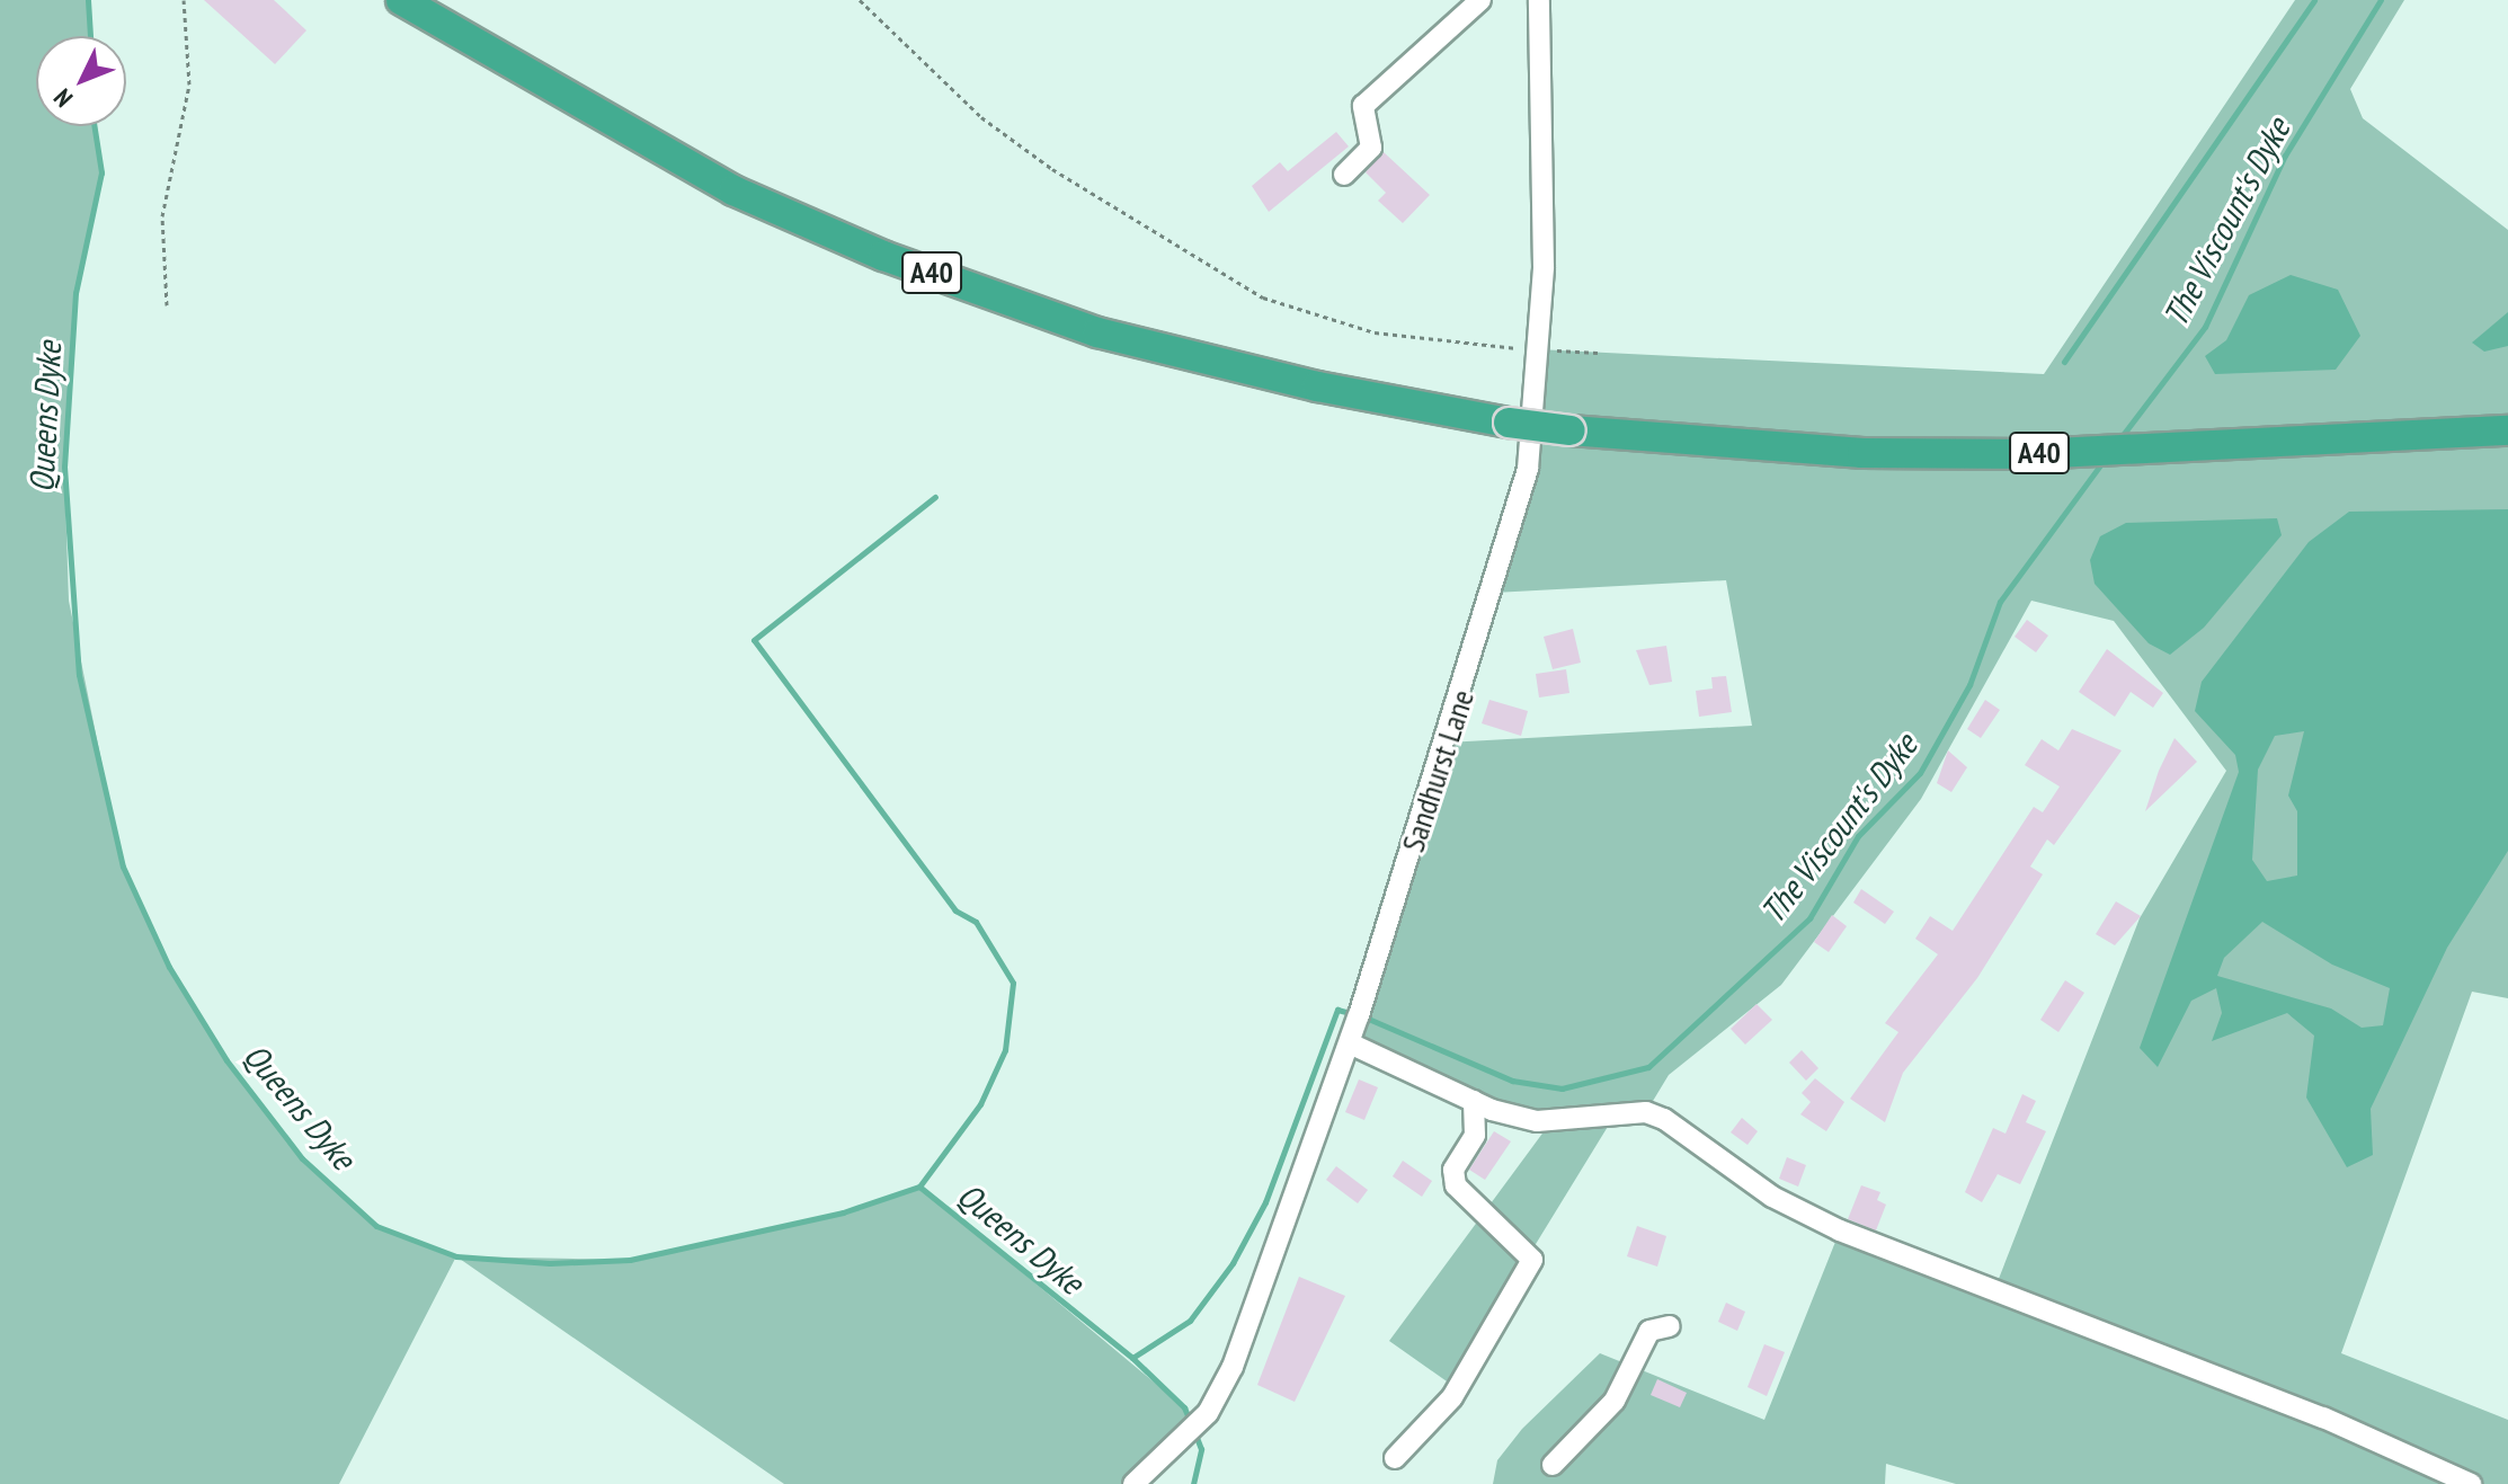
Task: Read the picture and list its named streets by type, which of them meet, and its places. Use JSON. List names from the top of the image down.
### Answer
{
  "streets": {
    "highway": ["A40"],
    "street": ["Sandhurst Lane"]
  },
  "water": ["The Viscount's Dyke", "Queens Dyke"],
  "north": "bottom left"
}
